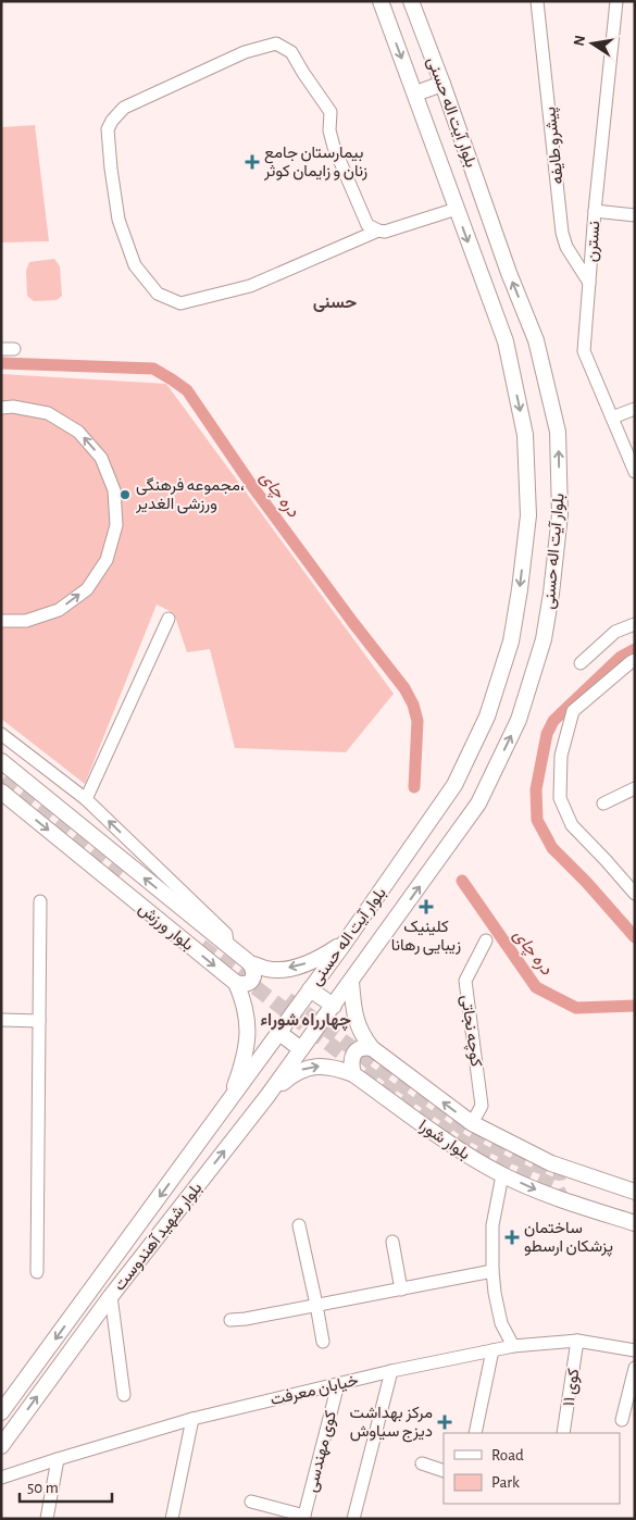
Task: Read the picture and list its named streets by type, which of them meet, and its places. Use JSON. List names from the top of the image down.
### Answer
{
  "streets": {
    "main road": [
      "بلوار آیت اله حسنی",
      "بلوار ورزش",
      "بلوار شورا",
      "بلوار شهید آهندوست"
    ],
    "street": [
      "پیشرو طایفه",
      "نسترن",
      "کوچه نجاتی",
      "کوی ۱۱",
      "خیابان معرفت",
      "کوی مهندسی"
    ]
  },
  "crossings": [
    ["بلوار آیت اله حسنی", "بلوار ورزش"],
    ["بلوار آیت اله حسنی", "بلوار شورا"],
    ["بلوار آیت اله حسنی", "بلوار شهید آهندوست"],
    ["پیشرو طایفه", "نسترن"],
    ["کوچه نجاتی", "بلوار شورا"],
    ["بلوار شورا", "بلوار شهید آهندوست"],
    ["کوی ۱۱", "خیابان معرفت"],
    ["خیابان معرفت", "کوی مهندسی"]
  ],
  "districts": ["حسنی", "چهارراه شوراء"],
  "water": ["دره چای"],
  "places": {
    "health": [
      "بیمارستان جامع زنان و زایمان کوثر",
      "کلینیک زیبایی رهانا",
      "ساختمان پزشکان ارسطو",
      "مرکز بهداشت دیزج سیاوش"
    ],
    "other": ["مجموعه فرهنگی، ورزشی الغدیر"]
  },
  "legend": ["Road", "Park"],
  "scale_bar": "50 m",
  "north": "left"
}
